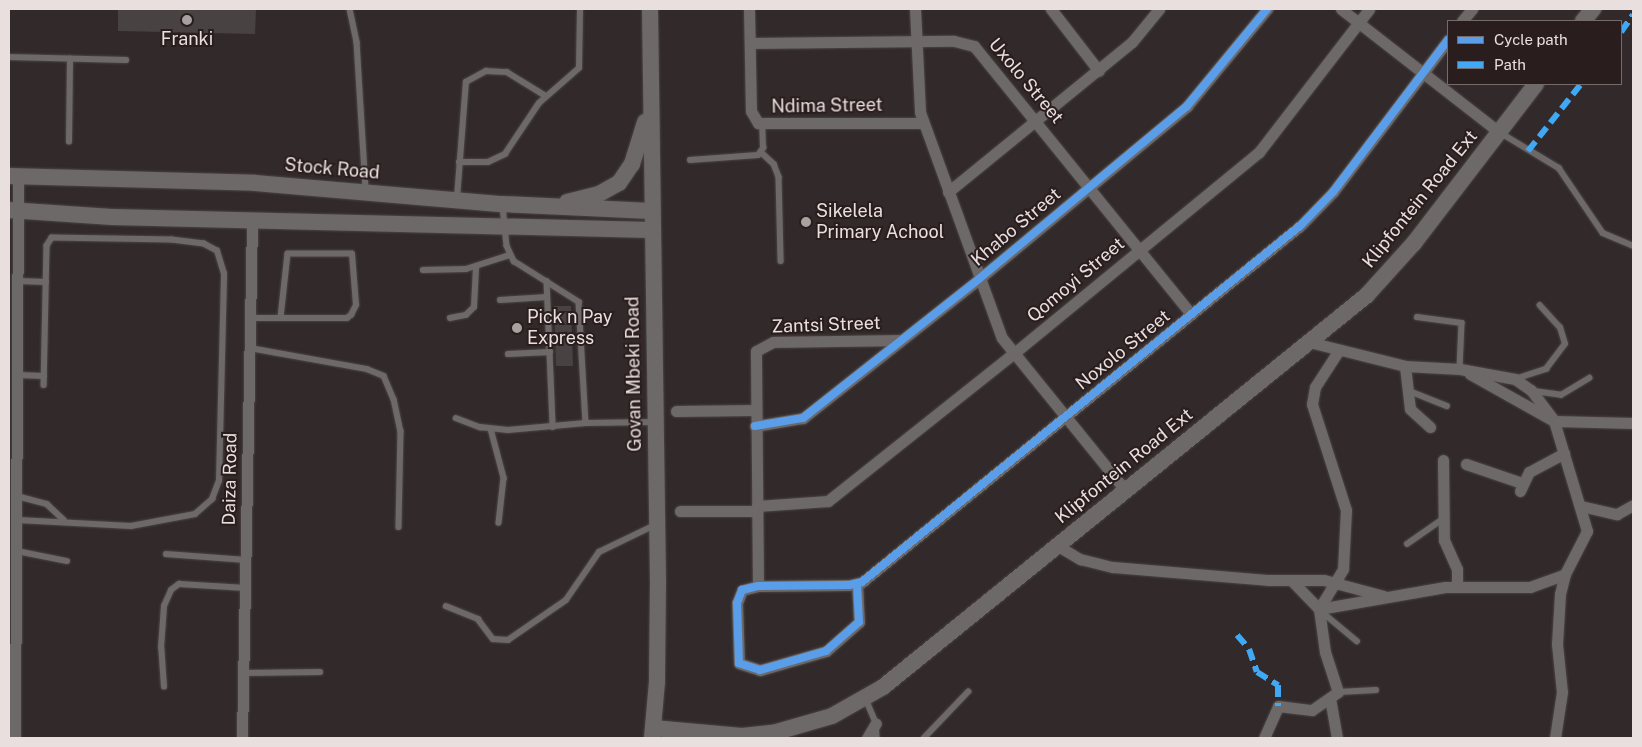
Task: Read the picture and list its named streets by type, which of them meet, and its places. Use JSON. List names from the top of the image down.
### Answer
{
  "streets": {
    "main road": ["Stock Road", "Klipfontein Road Ext", "Govan Mbeki Road"],
    "street": [
      "Uxolo Street",
      "Ndima Street",
      "Khabo Street",
      "Qomoyi Street",
      "Zantsi Street",
      "Noxolo Street",
      "Daiza Road"
    ]
  },
  "crossings": [
    ["Uxolo Street", "Ndima Street"],
    ["Uxolo Street", "Khabo Street"],
    ["Uxolo Street", "Qomoyi Street"],
    ["Uxolo Street", "Noxolo Street"],
    ["Stock Road", "Govan Mbeki Road"],
    ["Klipfontein Road Ext", "Govan Mbeki Road"],
    ["Khabo Street", "Zantsi Street"],
    ["Qomoyi Street", "Zantsi Street"]
  ],
  "places": ["Franki", "Sikelela Primary Achool", "Pick n Pay Express"],
  "legend": ["Cycle path", "Path"]
}
